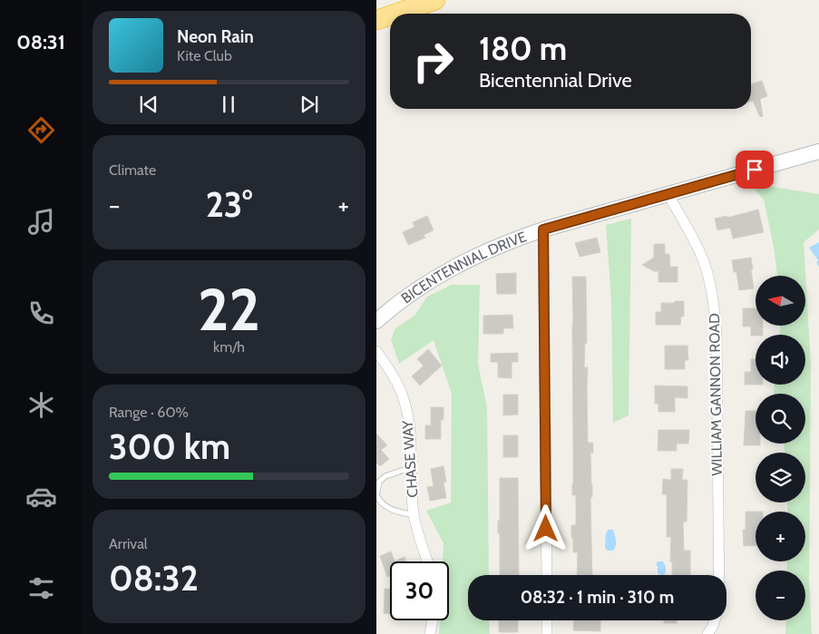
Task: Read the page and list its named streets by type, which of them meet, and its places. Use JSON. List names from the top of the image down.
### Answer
{
  "streets": {
    "street": ["BICENTENNIAL DRIVE", "WILLIAM GANNON ROAD", "CHASE WAY"]
  },
  "crossings": [
    ["BICENTENNIAL DRIVE", "WILLIAM GANNON ROAD"]
  ],
  "north": "left",
  "page": {
    "tabs": "08:31",
    "turn": ["180 m", "Bicentennial Drive"],
    "song": ["Neon Rain", "Kite Club"],
    "tile": [
      "Climate",
      ["22", "km/h"],
      ["Range · 60%", "300 km"],
      ["Arrival", "08:32"]
    ],
    "heat": ["−", "23°", "+"],
    "map_buttons": ["+", "−"],
    "limit": "30",
    "trip": "08:32 · 1 min · 310 m"
  }
}
